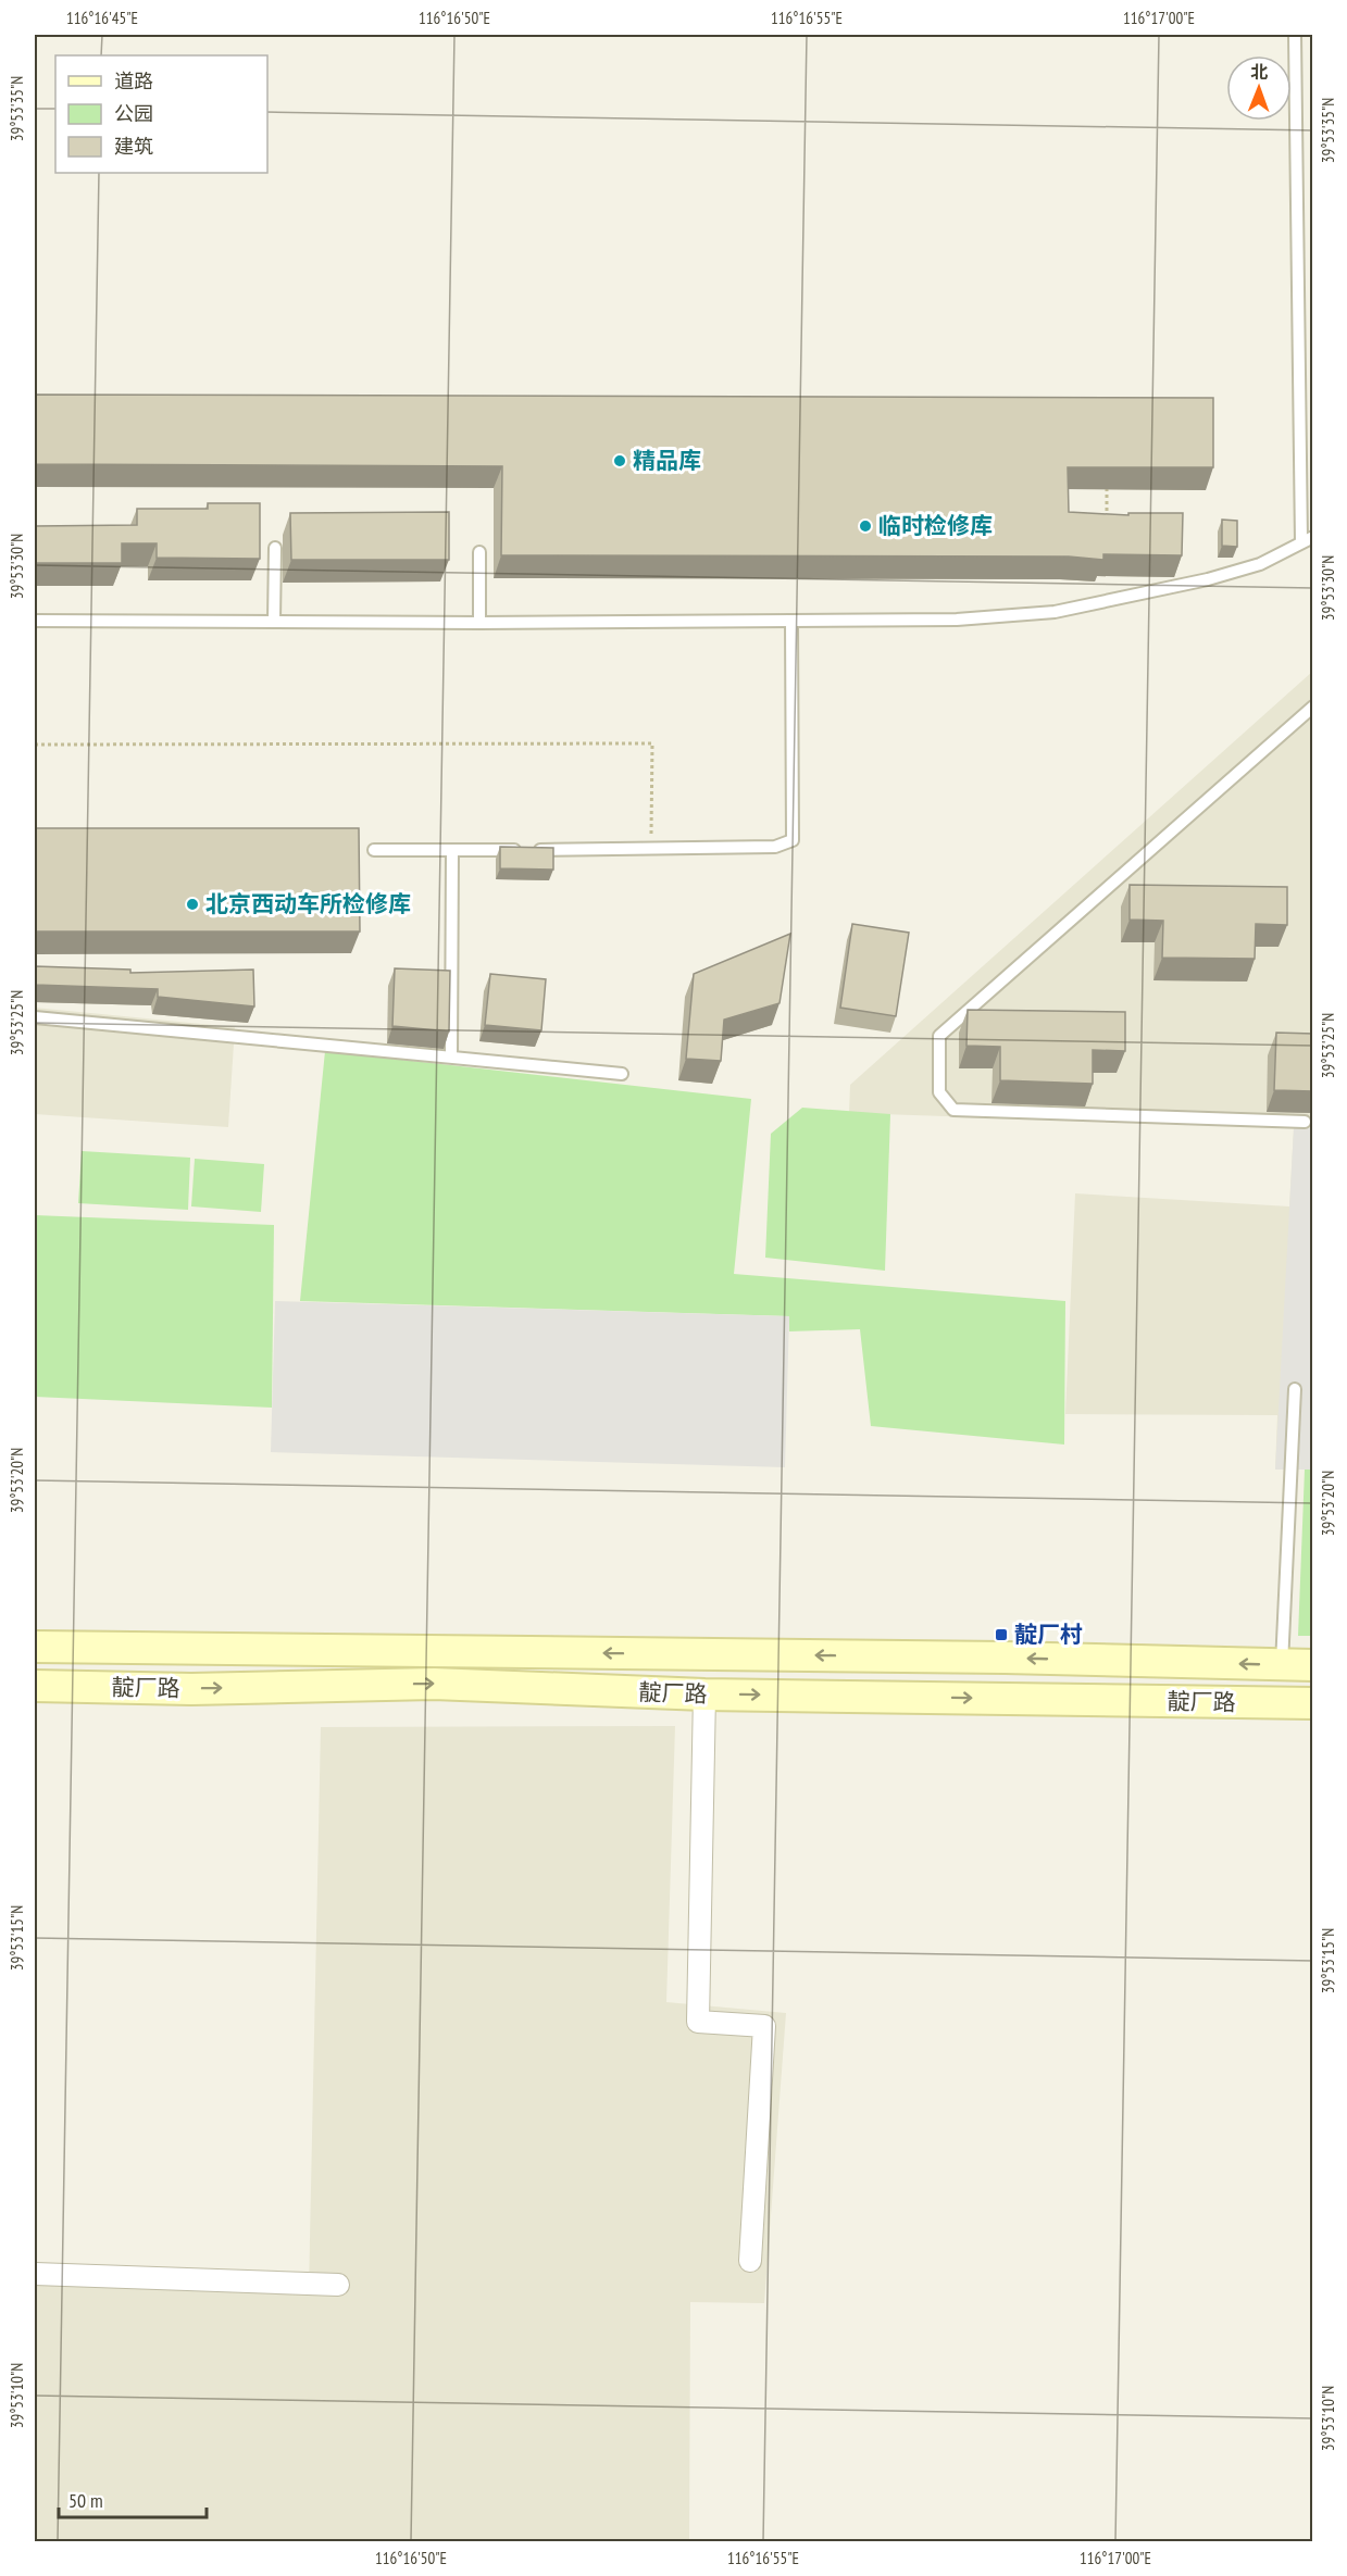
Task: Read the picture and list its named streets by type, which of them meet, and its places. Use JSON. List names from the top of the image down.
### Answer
{
  "streets": {
    "main road": ["靛厂路"]
  },
  "places": {
    "other": ["精品库", "临时检修库", "北京西动车所检修库"],
    "transit": ["靛厂村"]
  },
  "legend": ["道路", "公园", "建筑"],
  "scale_bar": "50 m",
  "north": "top",
  "coordinates": [
    "116°16'45\"E",
    "116°16'50\"E",
    "116°16'55\"E",
    "116°17'00\"E",
    "39°53'35\"N",
    "39°53'30\"N",
    "39°53'25\"N",
    "39°53'20\"N",
    "39°53'15\"N",
    "39°53'10\"N"
  ]
}
